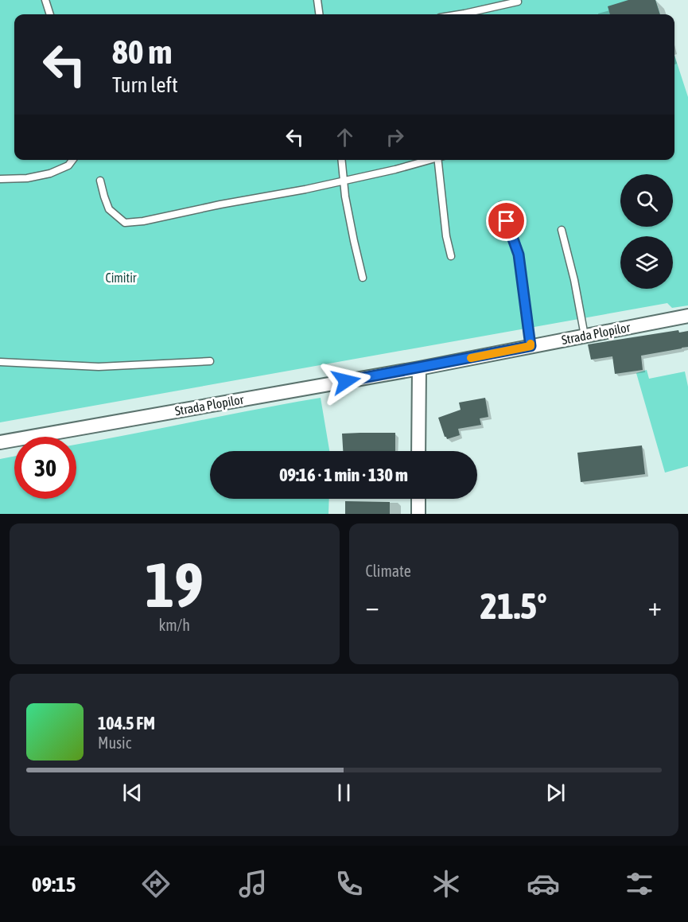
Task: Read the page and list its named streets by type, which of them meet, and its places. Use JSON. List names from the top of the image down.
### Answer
{
  "streets": {
    "street": ["Strada Plopilor"]
  },
  "parks": ["Cimitir"],
  "page": {
    "turn": ["80 m", "Turn left"],
    "limit": "30",
    "trip": "09:16 · 1 min · 130 m",
    "tile": [
      ["19", "km/h"],
      "Climate"
    ],
    "heat": ["−", "21.5°", "+"],
    "song": ["104.5 FM", "Music"],
    "tabs": "09:15"
  }
}
